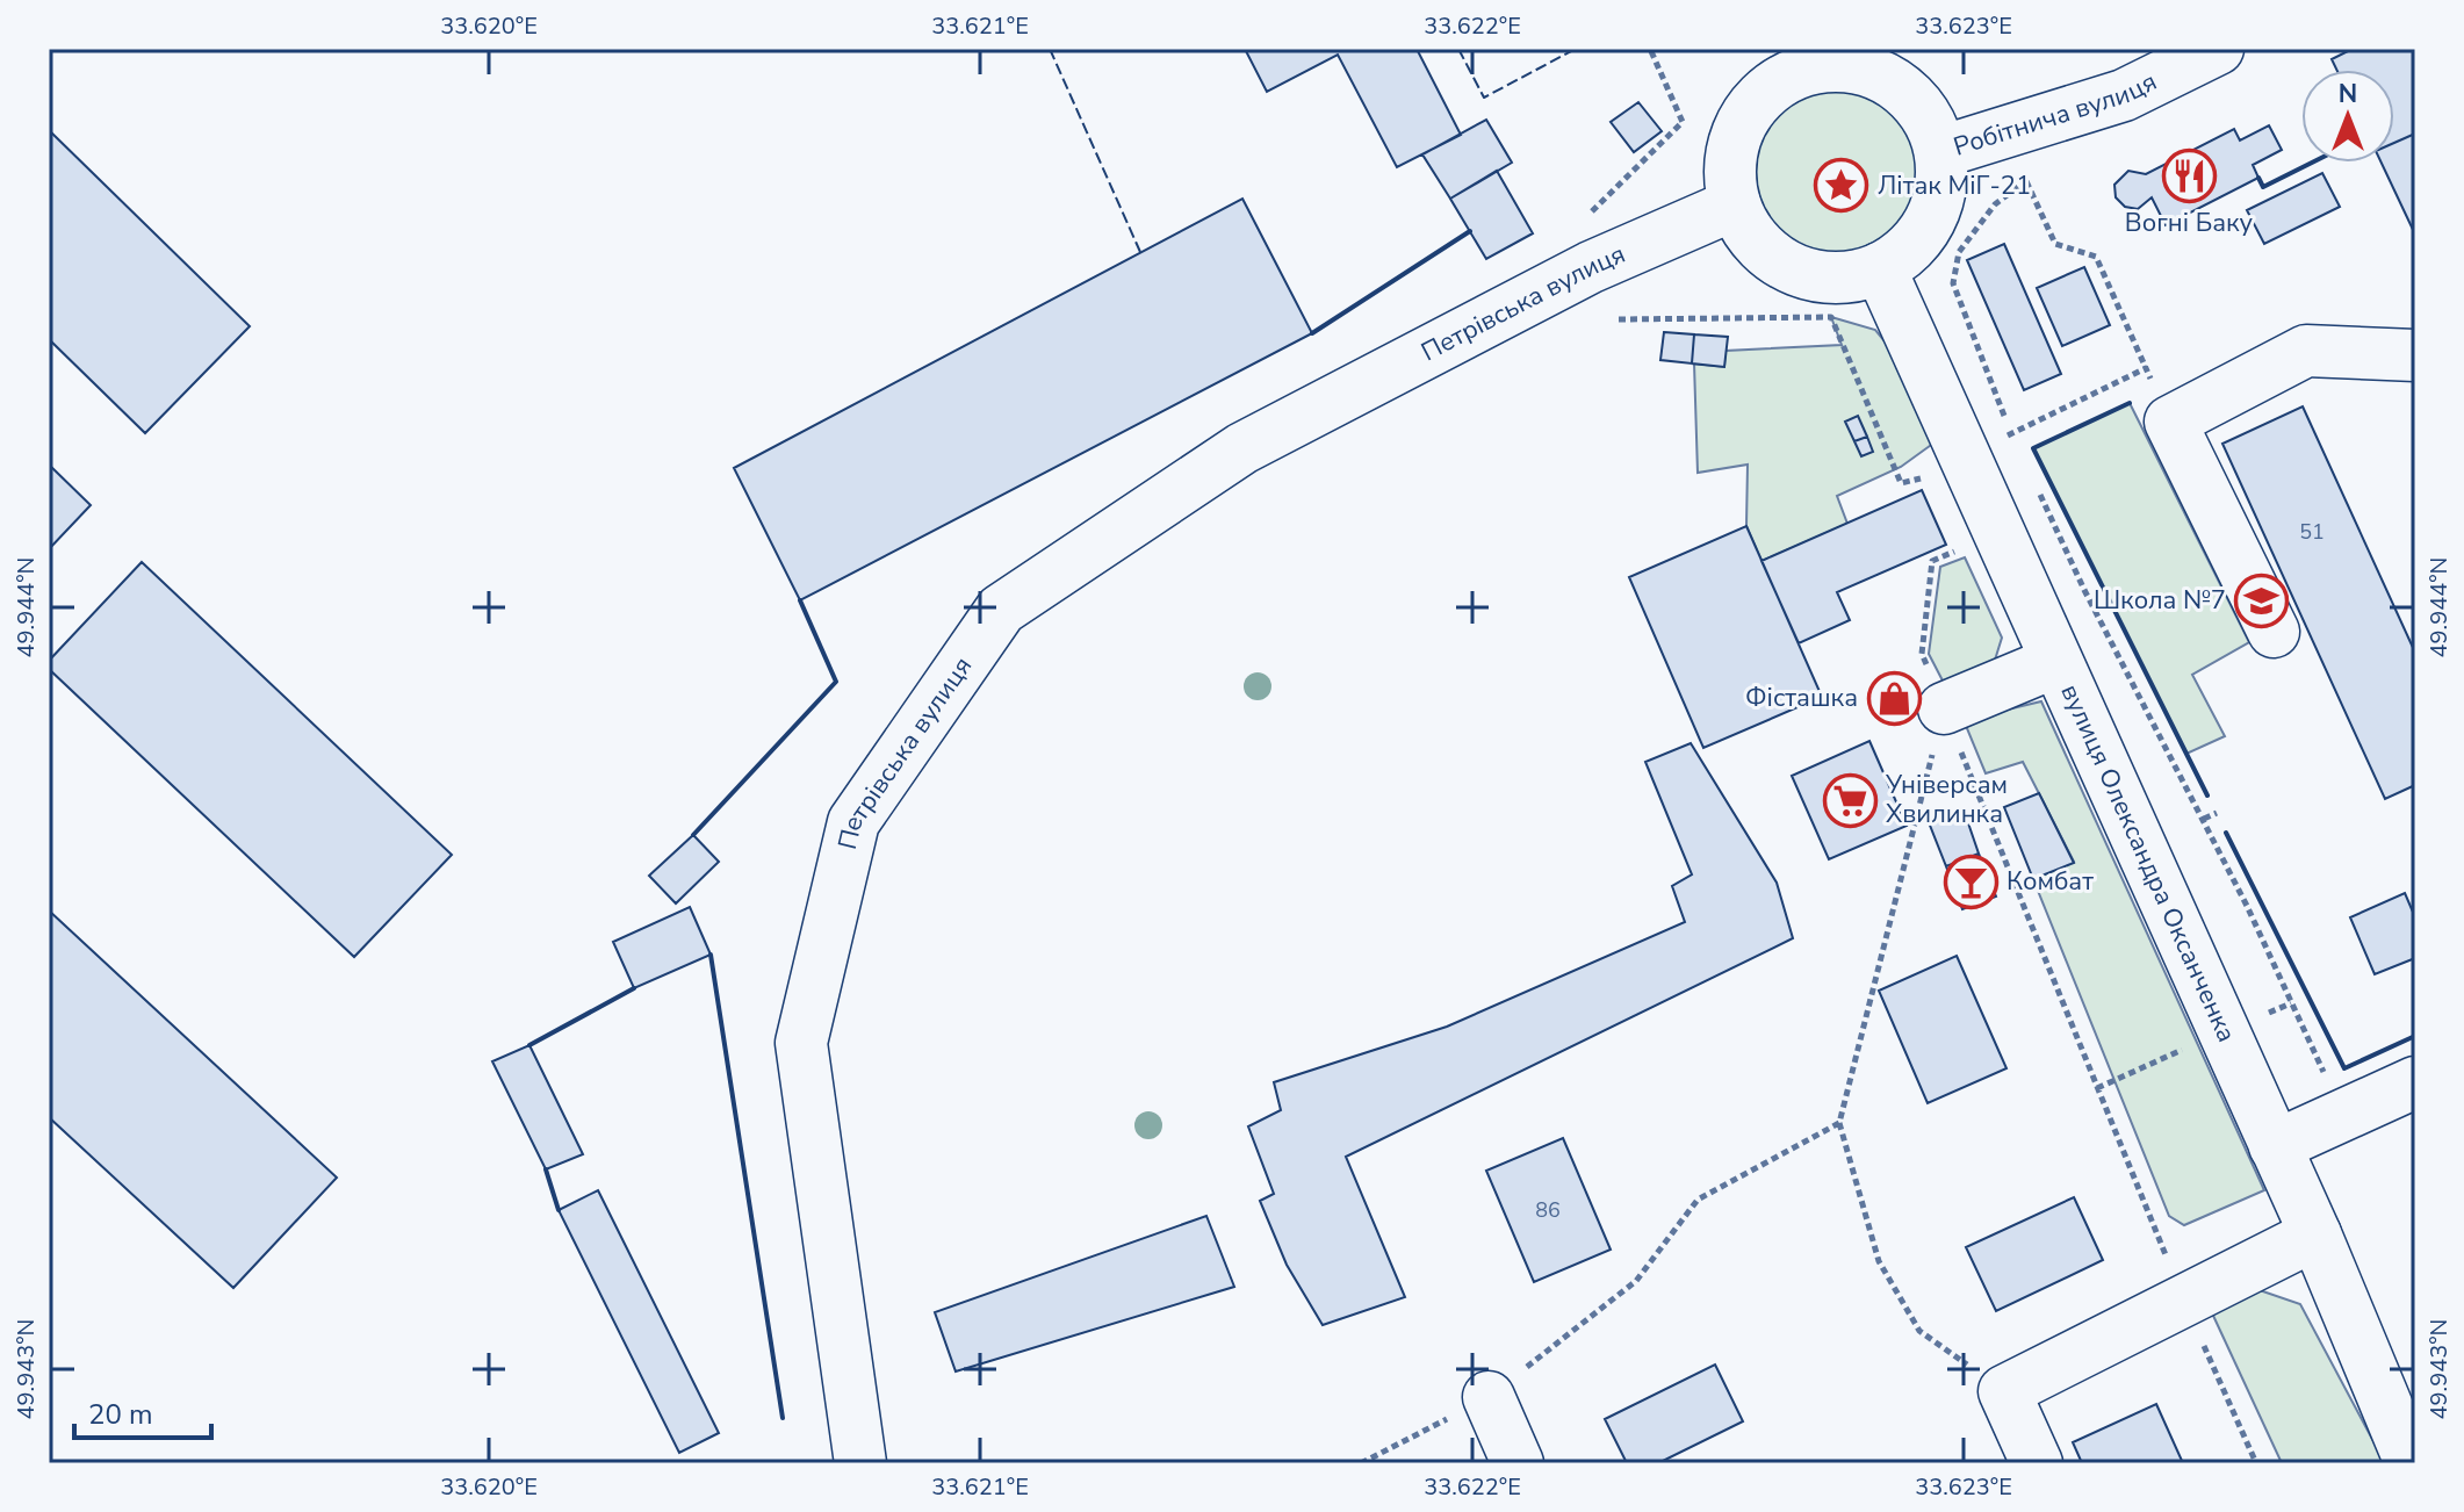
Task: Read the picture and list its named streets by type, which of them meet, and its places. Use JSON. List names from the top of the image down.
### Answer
{
  "streets": {
    "street": ["Робітнича вулиця", "Петрівська вулиця", "вулиця Олександра Оксанченка"]
  },
  "crossings": [
    ["Робітнича вулиця", "Петрівська вулиця"],
    ["Робітнича вулиця", "вулиця Олександра Оксанченка"],
    ["Петрівська вулиця", "вулиця Олександра Оксанченка"]
  ],
  "places": {
    "restaurant": ["Вогні Баку"],
    "place": ["Літак МіГ-21"],
    "school or university": ["Школа №7"],
    "shop": ["Фісташка"],
    "supermarket": ["Універсам Хвилинка"],
    "bar": ["Комбат"]
  },
  "house_numbers": ["51", "86"],
  "scale_bar": "20 m",
  "north": "top",
  "coordinates": [
    "33.620°E",
    "33.621°E",
    "33.622°E",
    "33.623°E",
    "49.944°N",
    "49.943°N"
  ]
}
